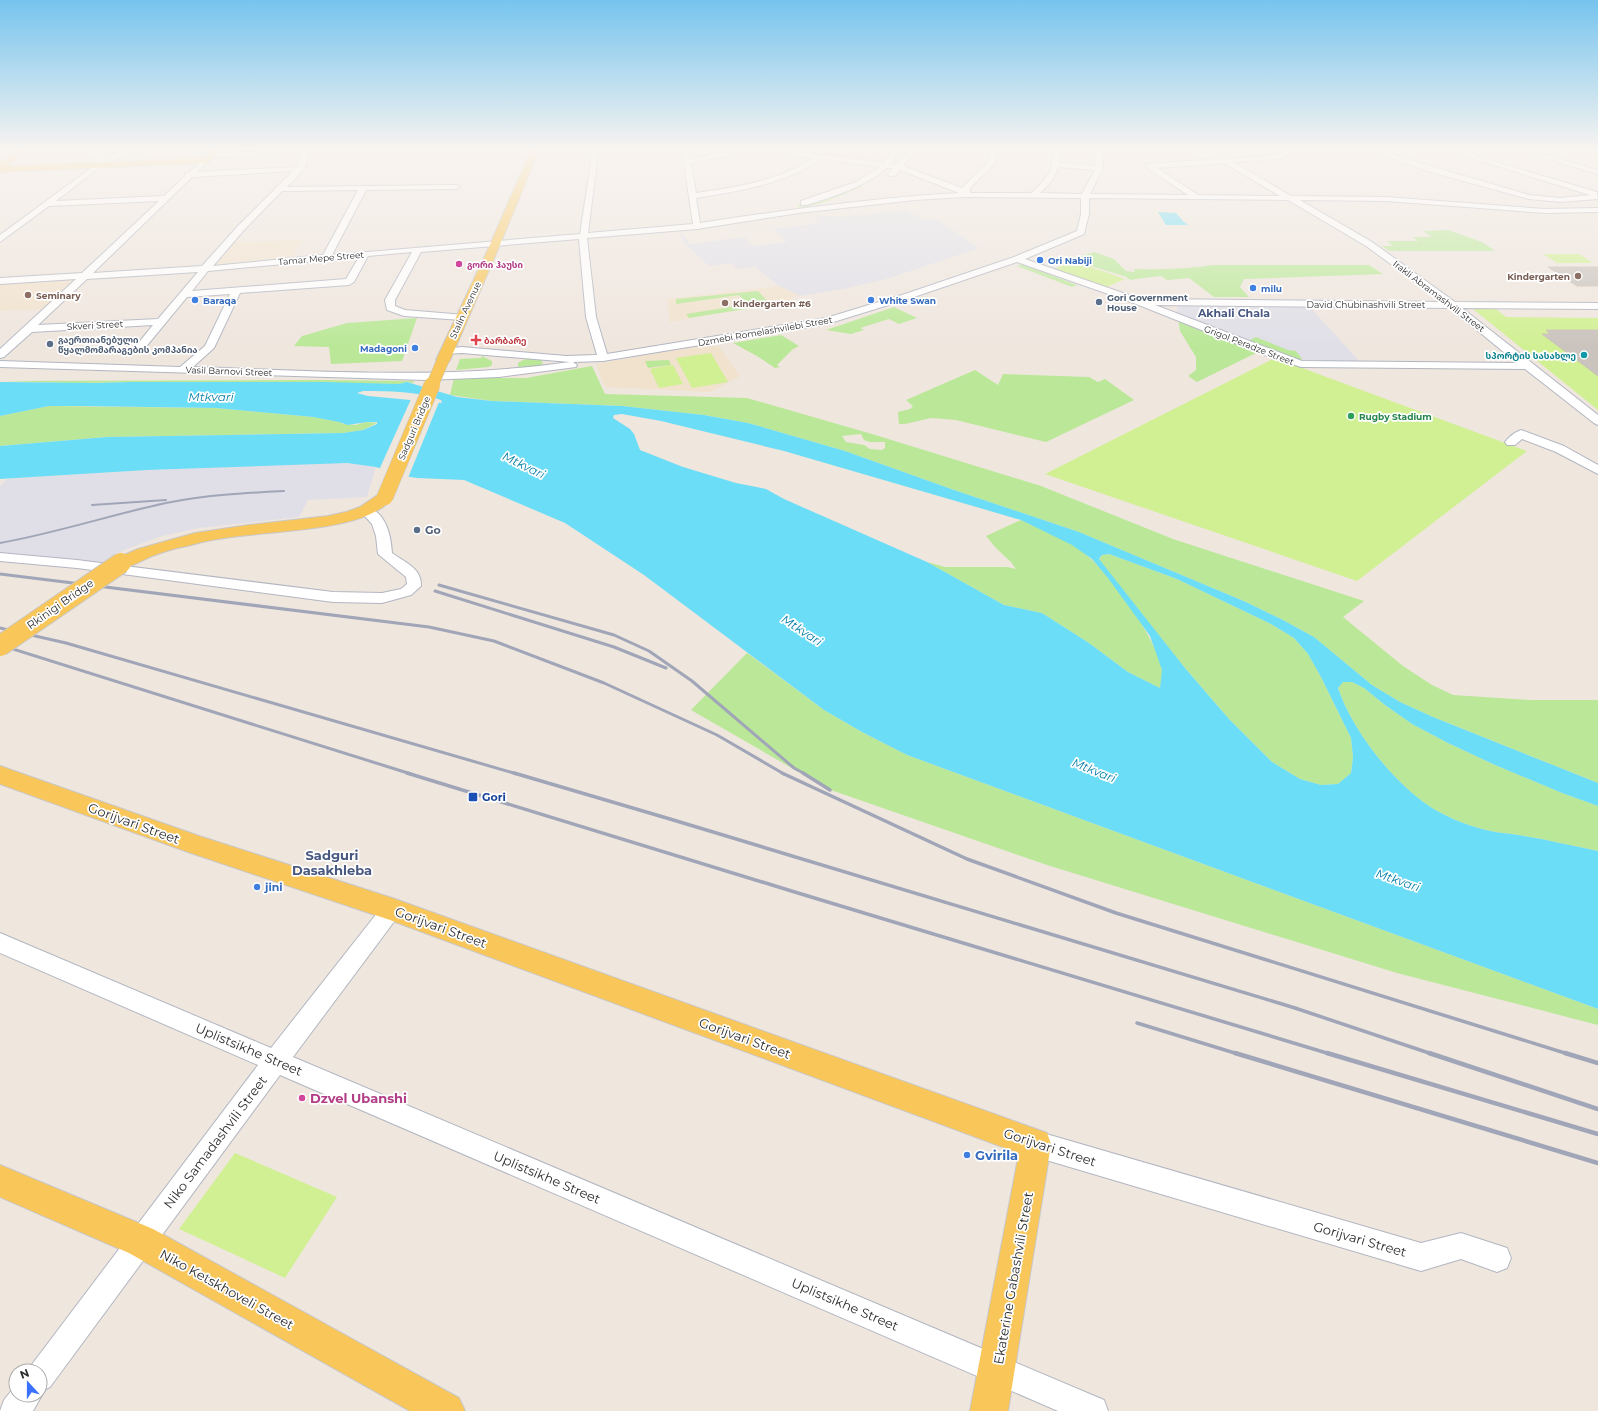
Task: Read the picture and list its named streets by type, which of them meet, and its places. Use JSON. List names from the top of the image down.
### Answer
{
  "streets": {
    "main road": [
      "Stalin Avenue",
      "Sadguri Bridge",
      "Rkinigi Bridge",
      "Gorijvari Street",
      "Ekaterine Gabashvili Street",
      "Niko Ketskhoveli Street"
    ],
    "street": [
      "Tamar Mepe Street",
      "Irakli Abramashvili Street",
      "David Chubinashvili Street",
      "Skveri Street",
      "Dzmebi Romelashvilebi Street",
      "Grigol Peradze Street",
      "Vasil Barnovi Street",
      "Uplistsikhe Street",
      "Niko Samadashvili Street"
    ]
  },
  "crossings": [
    ["Tamar Mepe Street", "Stalin Avenue"],
    ["Irakli Abramashvili Street", "David Chubinashvili Street"],
    ["Irakli Abramashvili Street", "Grigol Peradze Street"],
    ["David Chubinashvili Street", "Grigol Peradze Street"],
    ["Stalin Avenue", "Dzmebi Romelashvilebi Street"],
    ["Stalin Avenue", "Sadguri Bridge"],
    ["Dzmebi Romelashvilebi Street", "Grigol Peradze Street"],
    ["Dzmebi Romelashvilebi Street", "Vasil Barnovi Street"],
    ["Dzmebi Romelashvilebi Street", "Sadguri Bridge"],
    ["Sadguri Bridge", "Rkinigi Bridge"],
    ["Gorijvari Street", "Niko Samadashvili Street"],
    ["Gorijvari Street", "Ekaterine Gabashvili Street"],
    ["Uplistsikhe Street", "Niko Samadashvili Street"],
    ["Uplistsikhe Street", "Ekaterine Gabashvili Street"],
    ["Niko Samadashvili Street", "Niko Ketskhoveli Street"]
  ],
  "districts": ["Akhali Chala", "Sadguri Dasakhleba"],
  "water": ["Mtkvari"],
  "places": {
    "other": [
      "Ori Nabiji",
      "გორი ჰაუსი",
      "Kindergarten",
      "milu",
      "Seminary",
      "Baraqa",
      "White Swan",
      "Gori Government House",
      "Kindergarten #6",
      "გაერთიანებული წყალმომარაგების კომპანია",
      "Madagoni",
      "სპორტის სასახლე",
      "Rugby Stadium",
      "Go",
      "jini",
      "Dzvel Ubanshi",
      "Gvirila"
    ],
    "health": ["ბარბარე"],
    "transit": ["Gori"]
  },
  "north": "top"
}
